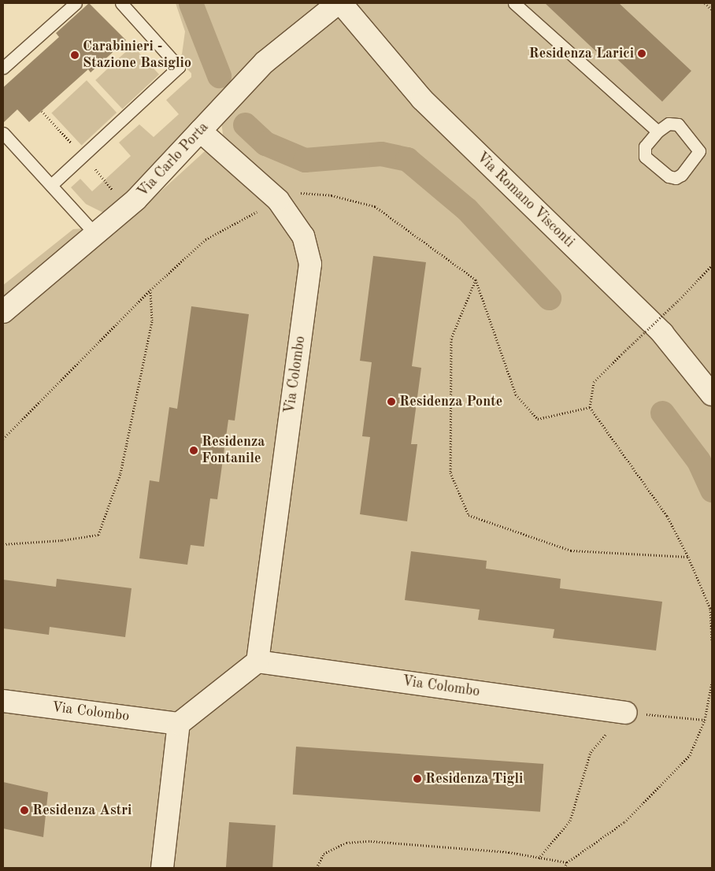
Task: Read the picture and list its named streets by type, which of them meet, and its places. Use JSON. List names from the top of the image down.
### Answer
{
  "streets": {
    "street": ["Via Carlo Porta", "Via Romano Visconti", "Via Colombo"]
  },
  "crossings": [
    ["Via Carlo Porta", "Via Romano Visconti"],
    ["Via Carlo Porta", "Via Colombo"]
  ],
  "places": [
    "Residenza Larici",
    "Carabinieri - Stazione Basiglio",
    "Residenza Ponte",
    "Residenza Fontanile",
    "Residenza Tigli",
    "Residenza Astri"
  ]
}
